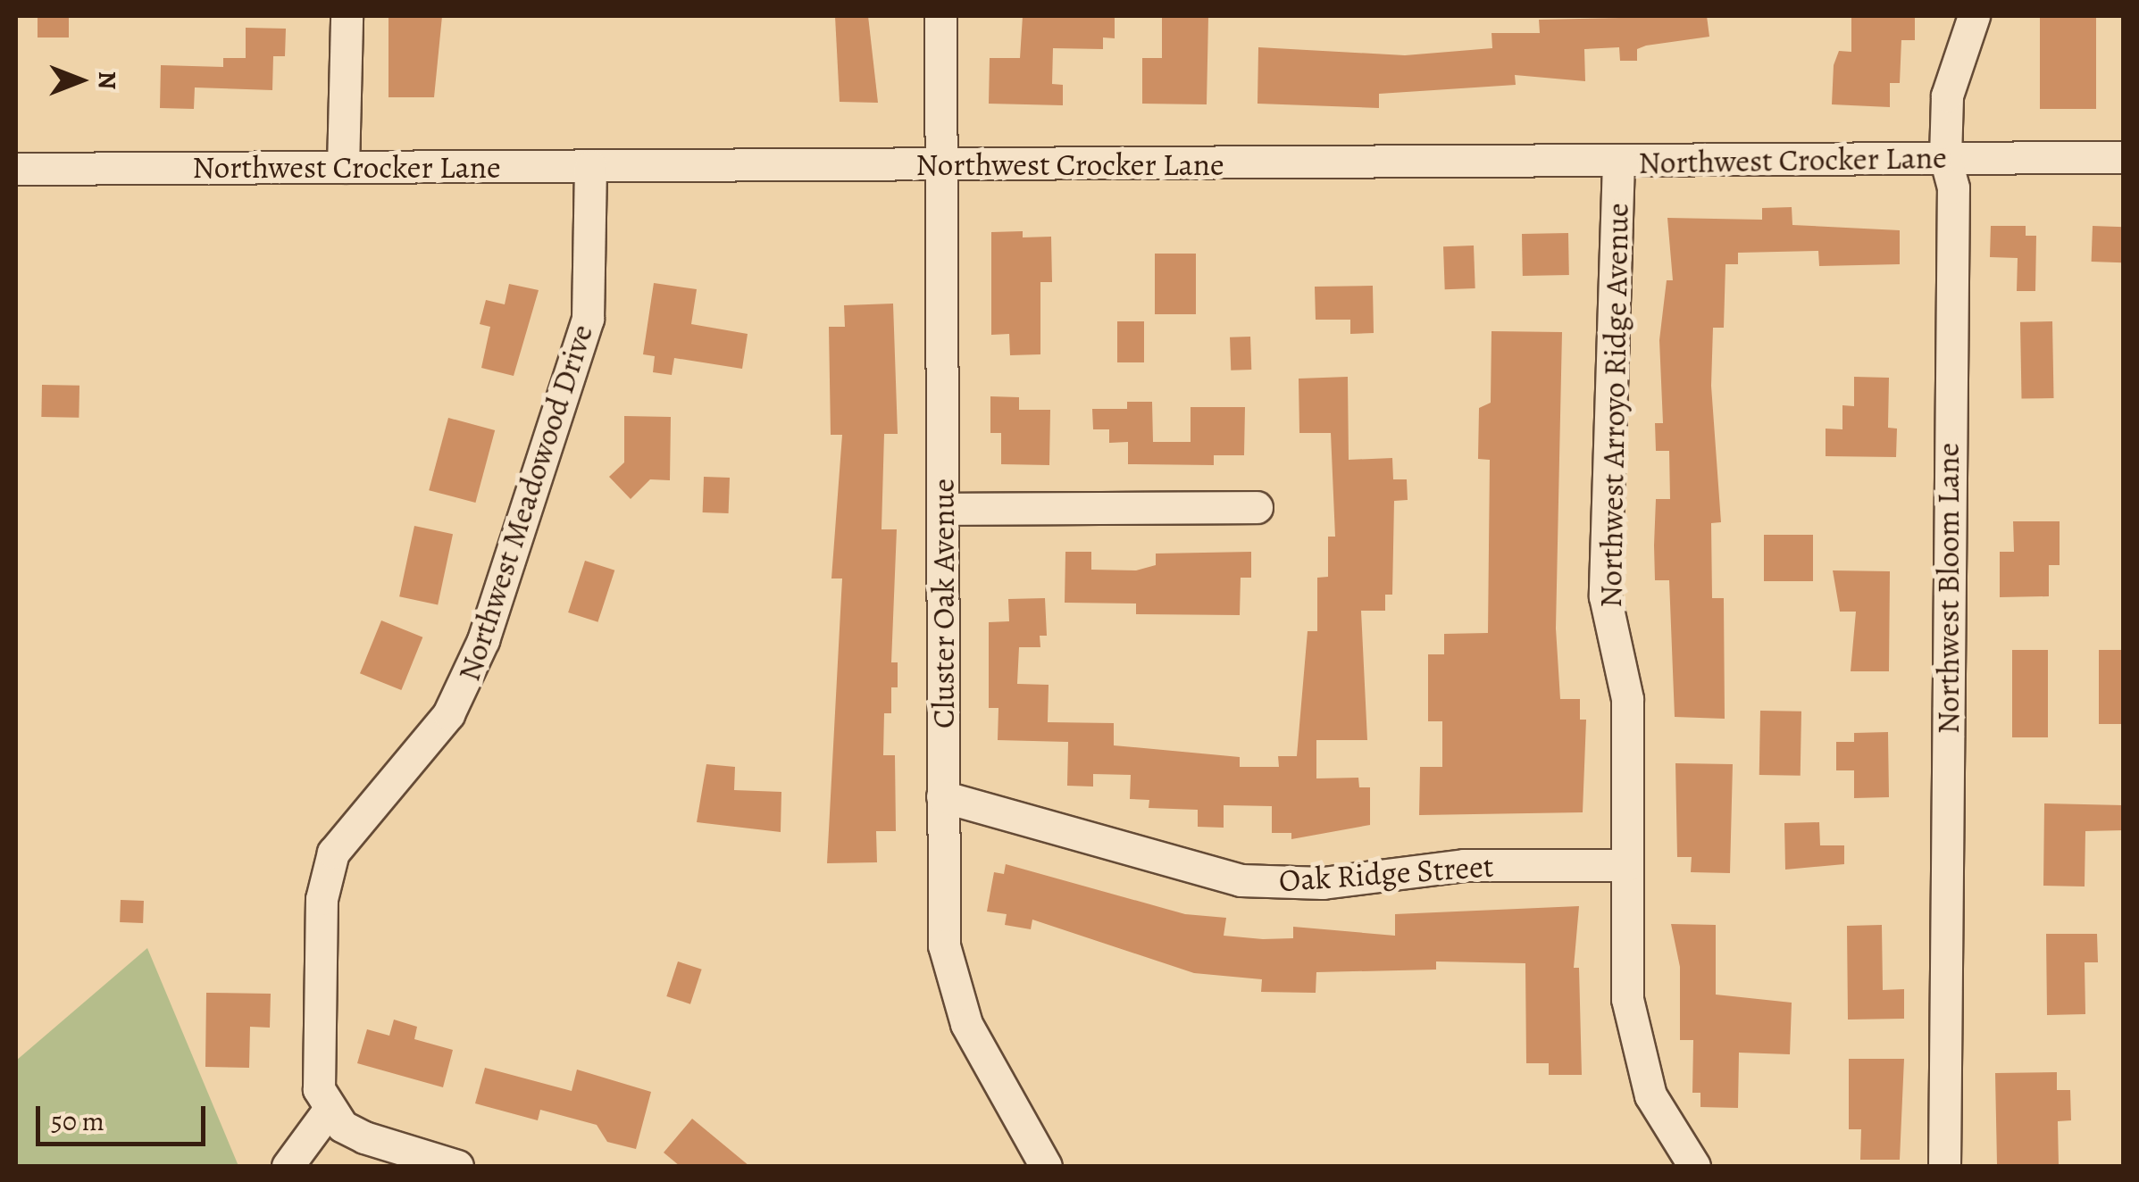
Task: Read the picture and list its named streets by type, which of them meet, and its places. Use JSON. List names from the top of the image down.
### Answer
{
  "streets": {
    "street": [
      "Northwest Crocker Lane",
      "Northwest Arroyo Ridge Avenue",
      "Northwest Meadowood Drive",
      "Northwest Bloom Lane",
      "Cluster Oak Avenue",
      "Oak Ridge Street"
    ]
  },
  "crossings": [
    ["Northwest Crocker Lane", "Northwest Arroyo Ridge Avenue"],
    ["Northwest Crocker Lane", "Northwest Meadowood Drive"],
    ["Northwest Crocker Lane", "Northwest Bloom Lane"],
    ["Northwest Crocker Lane", "Cluster Oak Avenue"],
    ["Northwest Arroyo Ridge Avenue", "Oak Ridge Street"],
    ["Cluster Oak Avenue", "Oak Ridge Street"]
  ],
  "scale_bar": "50 m",
  "north": "right"
}
